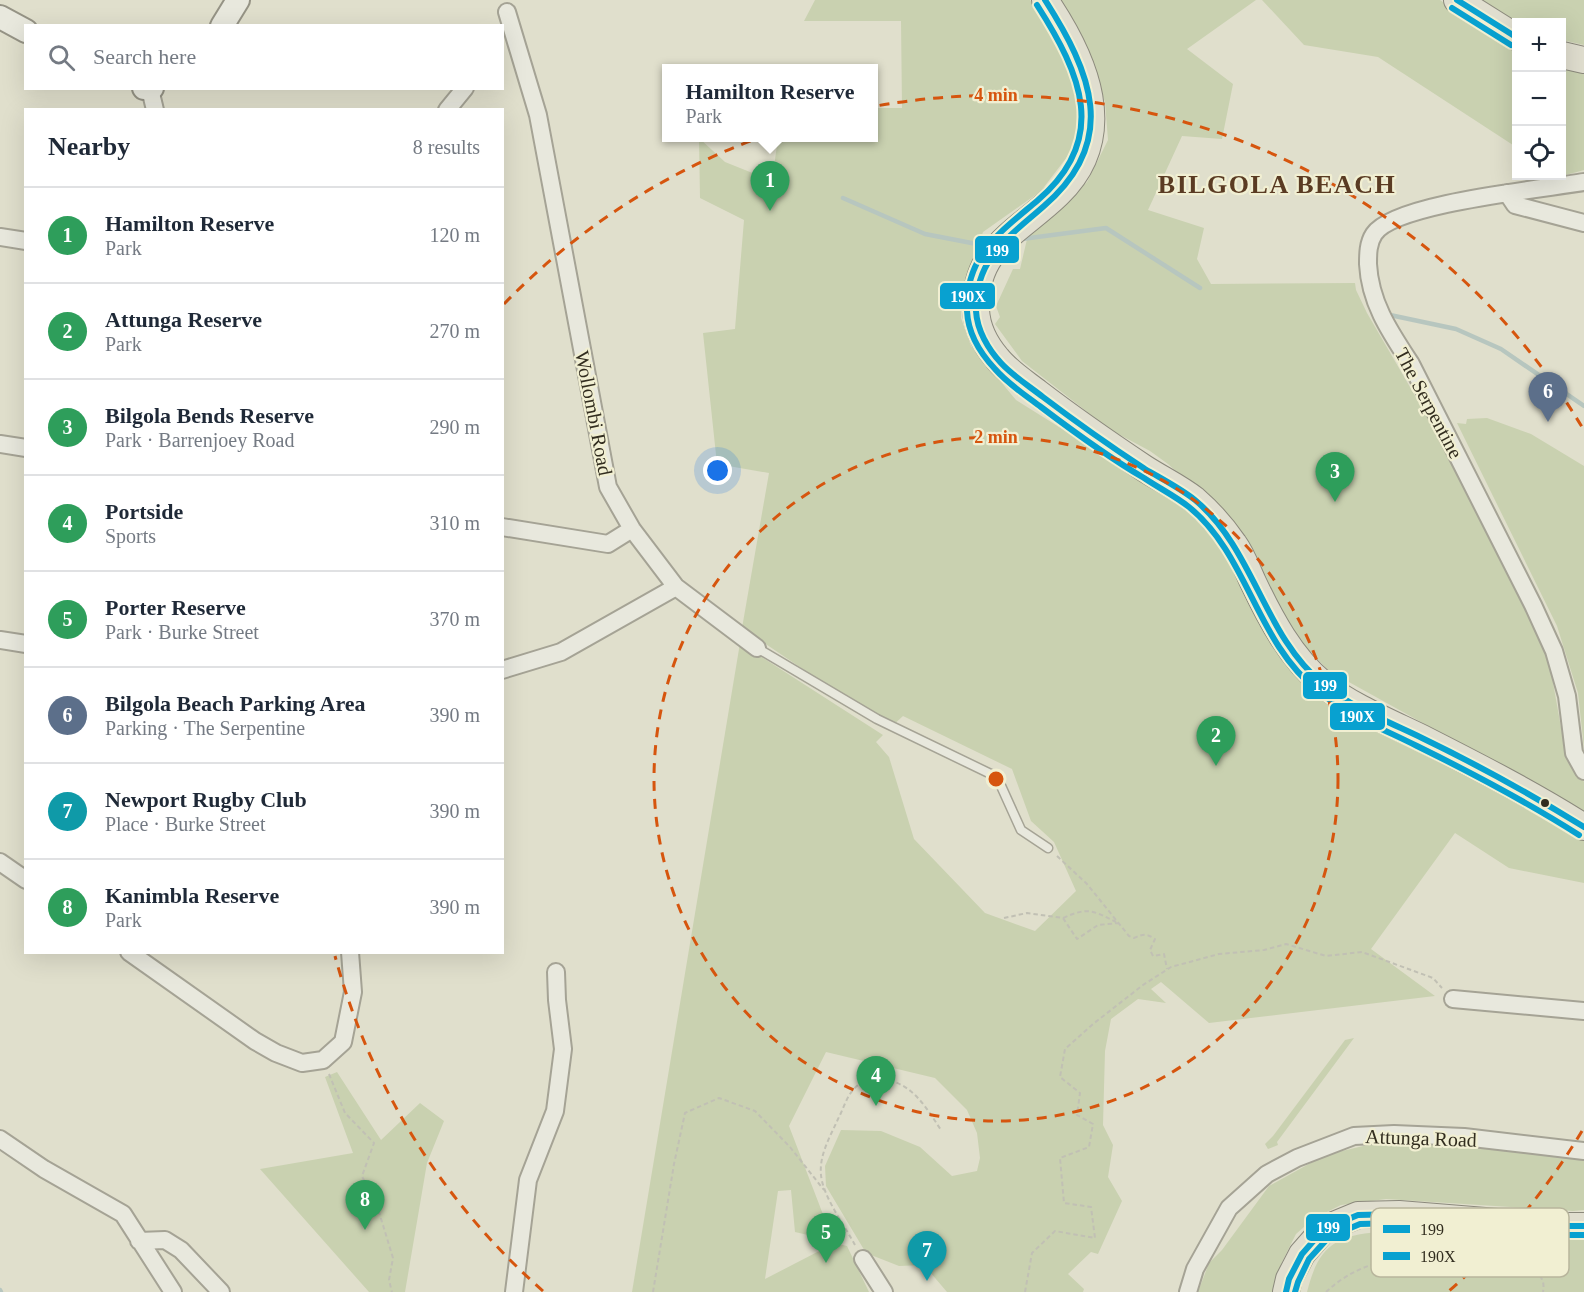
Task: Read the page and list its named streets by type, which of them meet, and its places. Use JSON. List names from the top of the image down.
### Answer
{
  "streets": {
    "street": ["The Serpentine", "Wollombi Road", "Attunga Road"]
  },
  "districts": ["BILGOLA BEACH"],
  "lines": ["transit line 199", "transit line 190X"],
  "legend": ["199", "190X"],
  "page": {
    "map_buttons": ["+", "−"],
    "search": "Search here",
    "popup": ["Hamilton Reserve", "Park"],
    "heading": ["Nearby", "8 results"],
    "pins": [
      "1",
      "6",
      "3",
      "2",
      "4",
      "8",
      "5",
      "7"
    ],
    "list": [
      {
        "mark": "1",
        "name": "Hamilton Reserve",
        "note": "Park",
        "value": "120 m"
      },
      {
        "mark": "2",
        "name": "Attunga Reserve",
        "note": "Park",
        "value": "270 m"
      },
      {
        "mark": "3",
        "name": "Bilgola Bends Reserve",
        "note": "Park · Barrenjoey Road",
        "value": "290 m"
      },
      {
        "mark": "4",
        "name": "Portside",
        "note": "Sports",
        "value": "310 m"
      },
      {
        "mark": "5",
        "name": "Porter Reserve",
        "note": "Park · Burke Street",
        "value": "370 m"
      },
      {
        "mark": "6",
        "name": "Bilgola Beach Parking Area",
        "note": "Parking · The Serpentine",
        "value": "390 m"
      },
      {
        "mark": "7",
        "name": "Newport Rugby Club",
        "note": "Place · Burke Street",
        "value": "390 m"
      },
      {
        "mark": "8",
        "name": "Kanimbla Reserve",
        "note": "Park",
        "value": "390 m"
      }
    ]
  },
  "rings": ["4 min", "2 min"]
}
